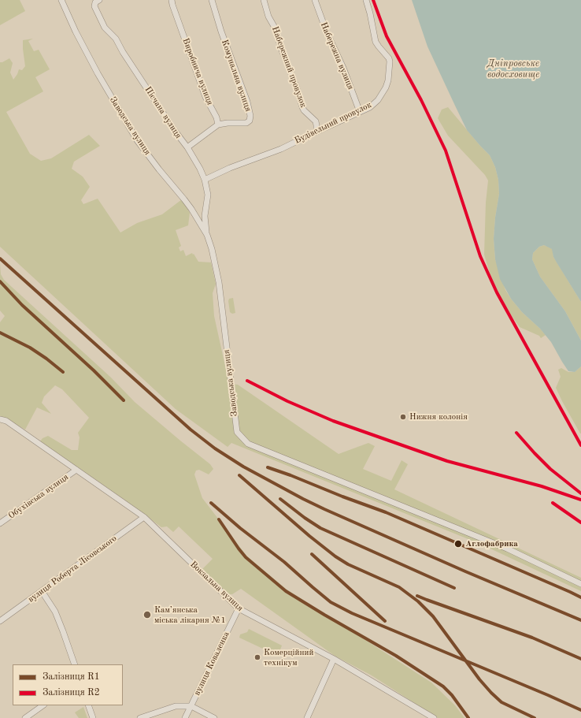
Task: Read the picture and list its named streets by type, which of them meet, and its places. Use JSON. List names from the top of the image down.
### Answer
{
  "streets": {
    "street": [
      "Набережна вулиця",
      "Набережний провулок",
      "Виробнича вулиця",
      "Комунальна вулиця",
      "Пісчана вулиця",
      "Будівельний провулок",
      "Заводська вулиця",
      "Обухівська вулиця",
      "вулиця Роберта Лісовського",
      "Вокзальна вулиця",
      "вулиця Коваленка"
    ]
  },
  "crossings": [
    ["Набережна вулиця", "Будівельний провулок"],
    ["Набережний провулок", "Будівельний провулок"],
    ["Виробнича вулиця", "Комунальна вулиця"],
    ["Пісчана вулиця", "Будівельний провулок"],
    ["Пісчана вулиця", "Заводська вулиця"],
    ["Обухівська вулиця", "Вокзальна вулиця"],
    ["вулиця Роберта Лісовського", "Вокзальна вулиця"],
    ["Вокзальна вулиця", "вулиця Коваленка"]
  ],
  "water": ["Дніпровське водосховище"],
  "places": [
    "Нижня колонія",
    "Аглофабрика",
    "Кам’янська міська лікарня №1",
    "Комерційний технікум"
  ],
  "lines": ["rail line R2", "rail line R1"],
  "legend": ["Залізниця R1", "Залізниця R2"]
}
